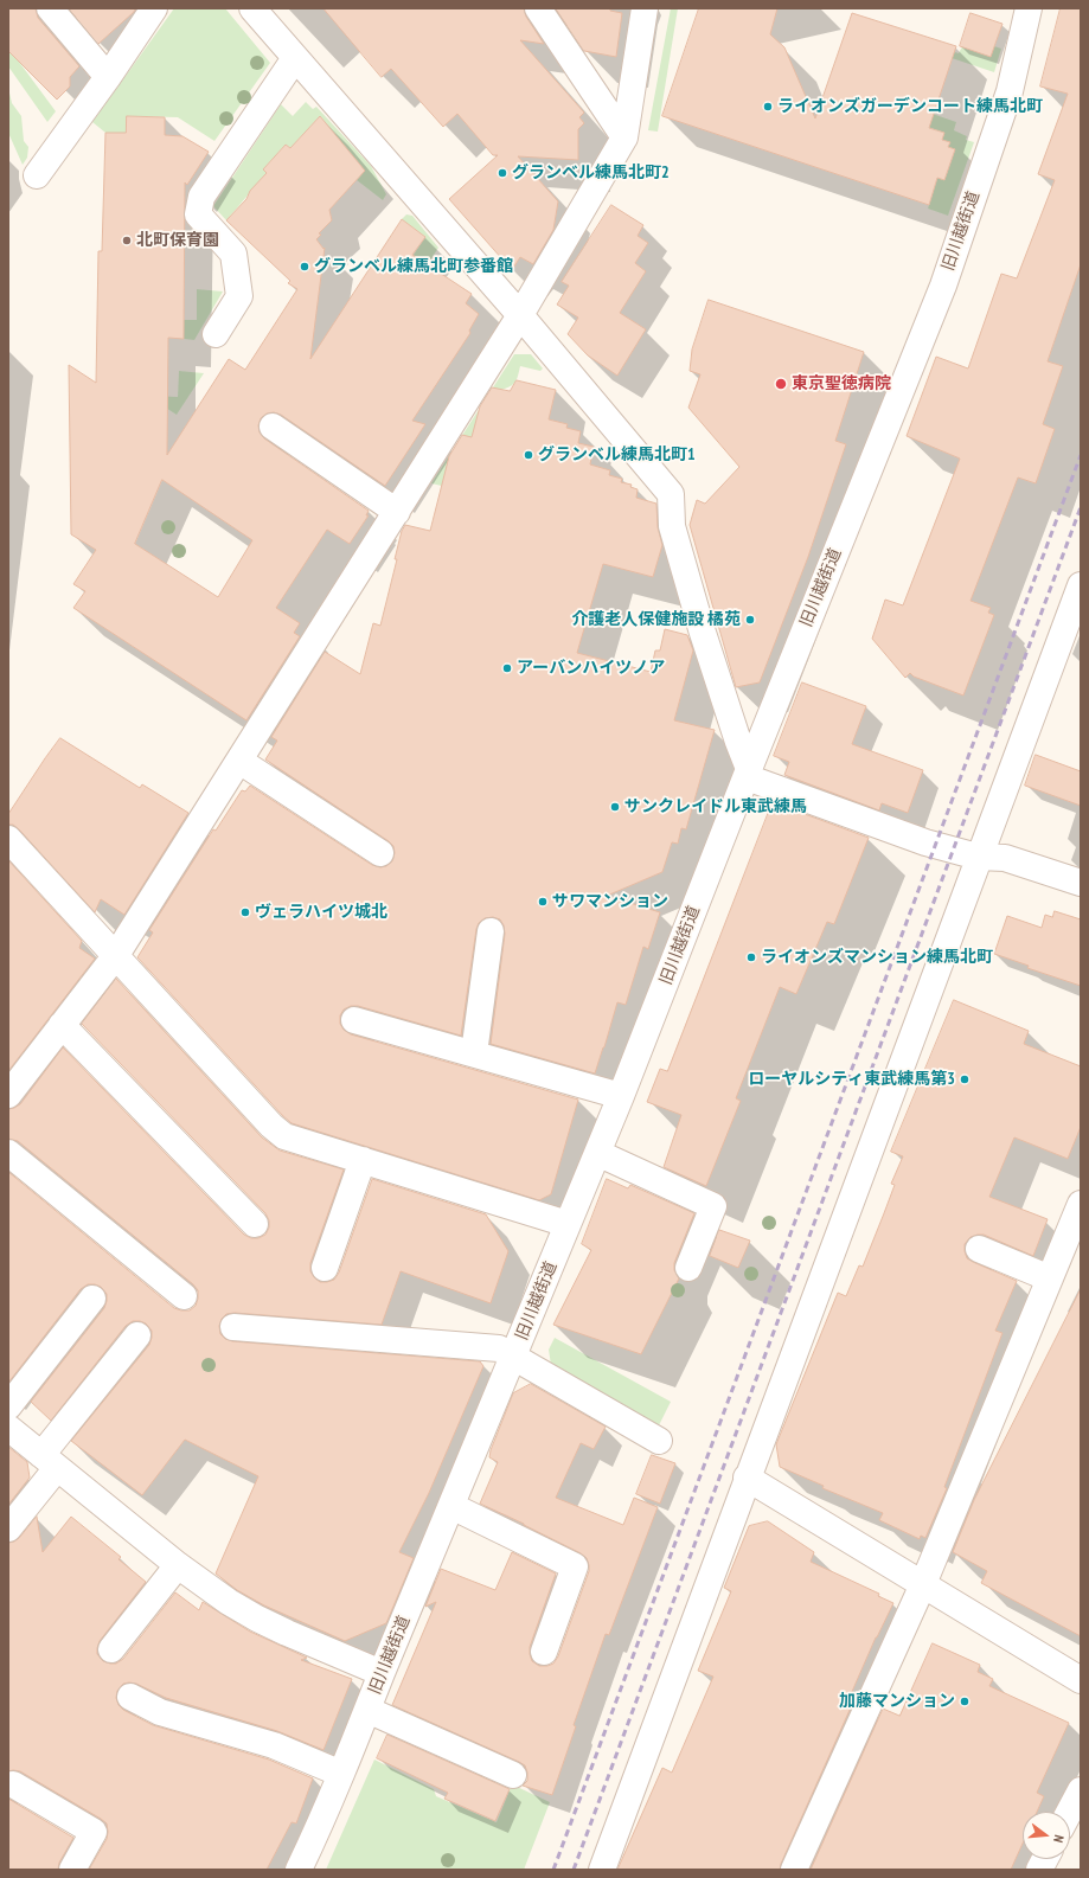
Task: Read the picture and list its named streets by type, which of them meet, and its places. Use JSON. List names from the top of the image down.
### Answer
{
  "streets": {
    "street": ["旧川越街道"]
  },
  "places": [
    "ライオンズガーデンコート練馬北町",
    "グランベル練馬北町2",
    "北町保育園",
    "グランベル練馬北町参番館",
    "東京聖徳病院",
    "グランベル練馬北町1",
    "介護老人保健施設 橘苑",
    "アーバンハイツノア",
    "サンクレイドル東武練馬",
    "サワマンション",
    "ヴェラハイツ城北",
    "ライオンズマンション練馬北町",
    "ローヤルシティ東武練馬第3",
    "加藤マンション"
  ],
  "north": "right"
}
